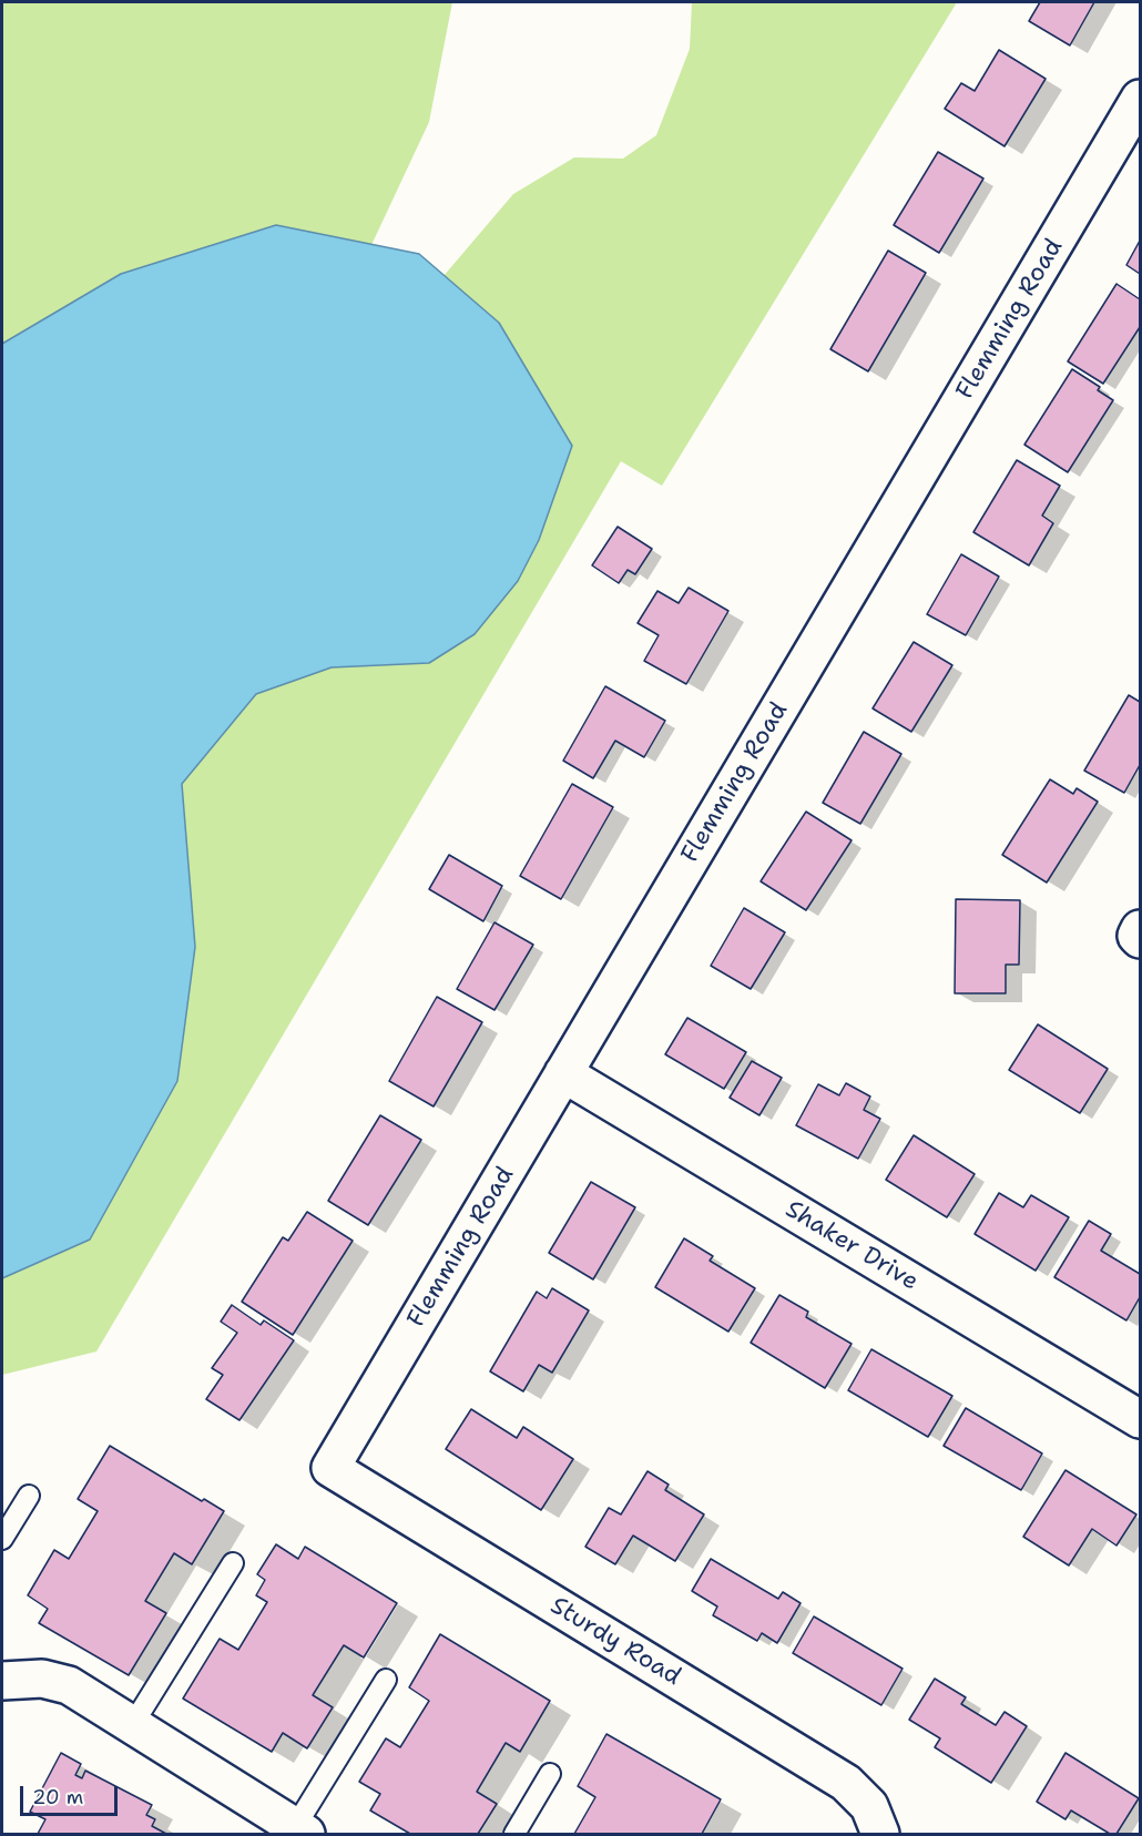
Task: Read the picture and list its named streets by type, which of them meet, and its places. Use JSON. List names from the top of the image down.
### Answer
{
  "streets": {
    "street": ["Flemming Road", "Shaker Drive", "Sturdy Road"]
  },
  "crossings": [
    ["Flemming Road", "Shaker Drive"],
    ["Flemming Road", "Sturdy Road"]
  ],
  "scale_bar": "20 m"
}
